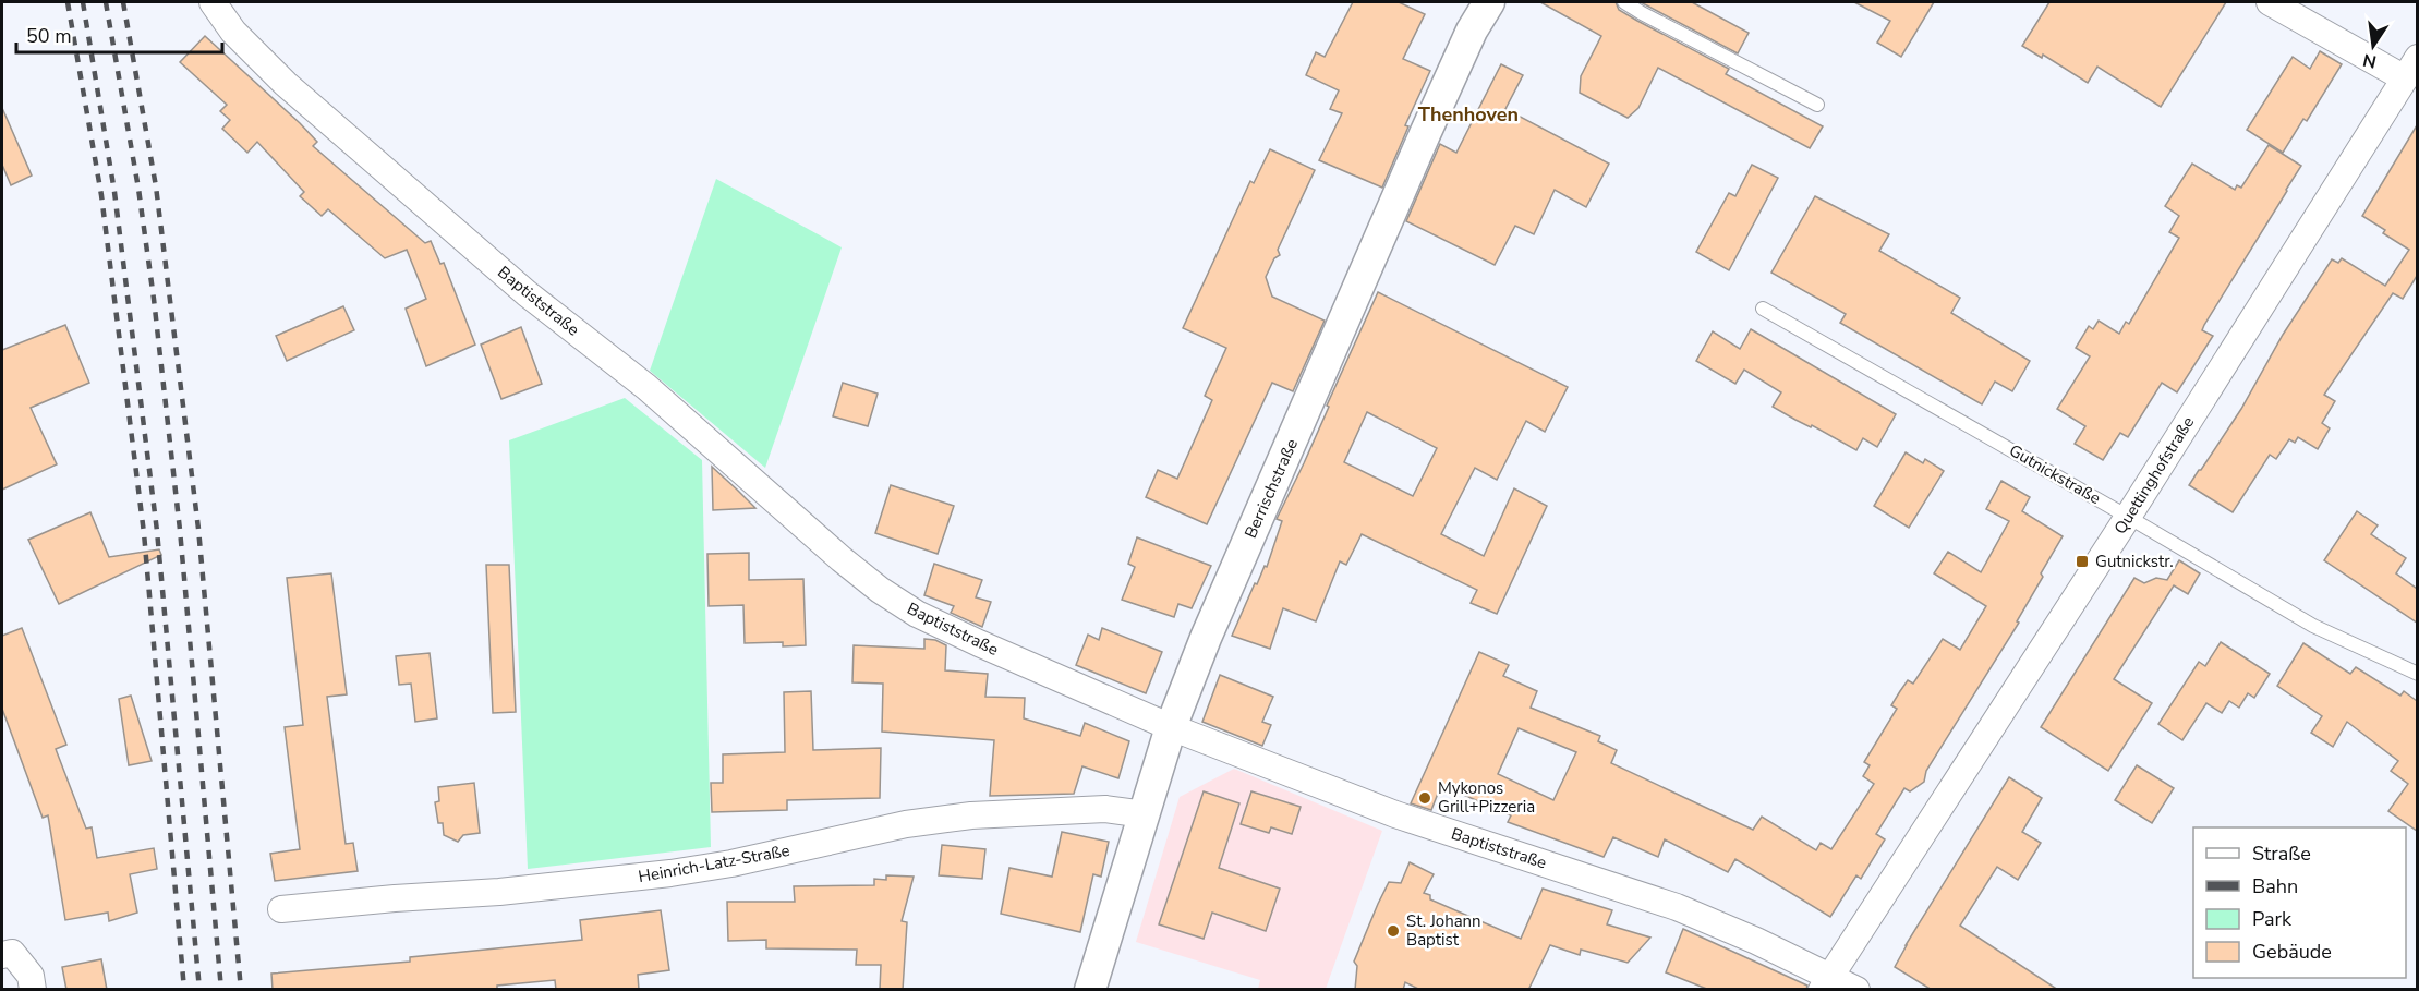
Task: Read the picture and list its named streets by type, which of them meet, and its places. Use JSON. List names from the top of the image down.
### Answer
{
  "streets": {
    "street": [
      "Baptiststraße",
      "Quettinghofstraße",
      "Berrischstraße",
      "Heinrich-Latz-Straße"
    ],
    "lane": ["Gutnickstraße"]
  },
  "crossings": [
    ["Baptiststraße", "Quettinghofstraße"],
    ["Baptiststraße", "Berrischstraße"],
    ["Gutnickstraße", "Quettinghofstraße"],
    ["Berrischstraße", "Heinrich-Latz-Straße"]
  ],
  "districts": ["Thenhoven"],
  "places": {
    "transit": ["Gutnickstr."],
    "other": ["Mykonos Grill+Pizzeria", "St. Johann Baptist"]
  },
  "legend": [
    "Straße",
    "Bahn",
    "Park",
    "Gebäude"
  ],
  "scale_bar": "50 m",
  "north": "bottom"
}
